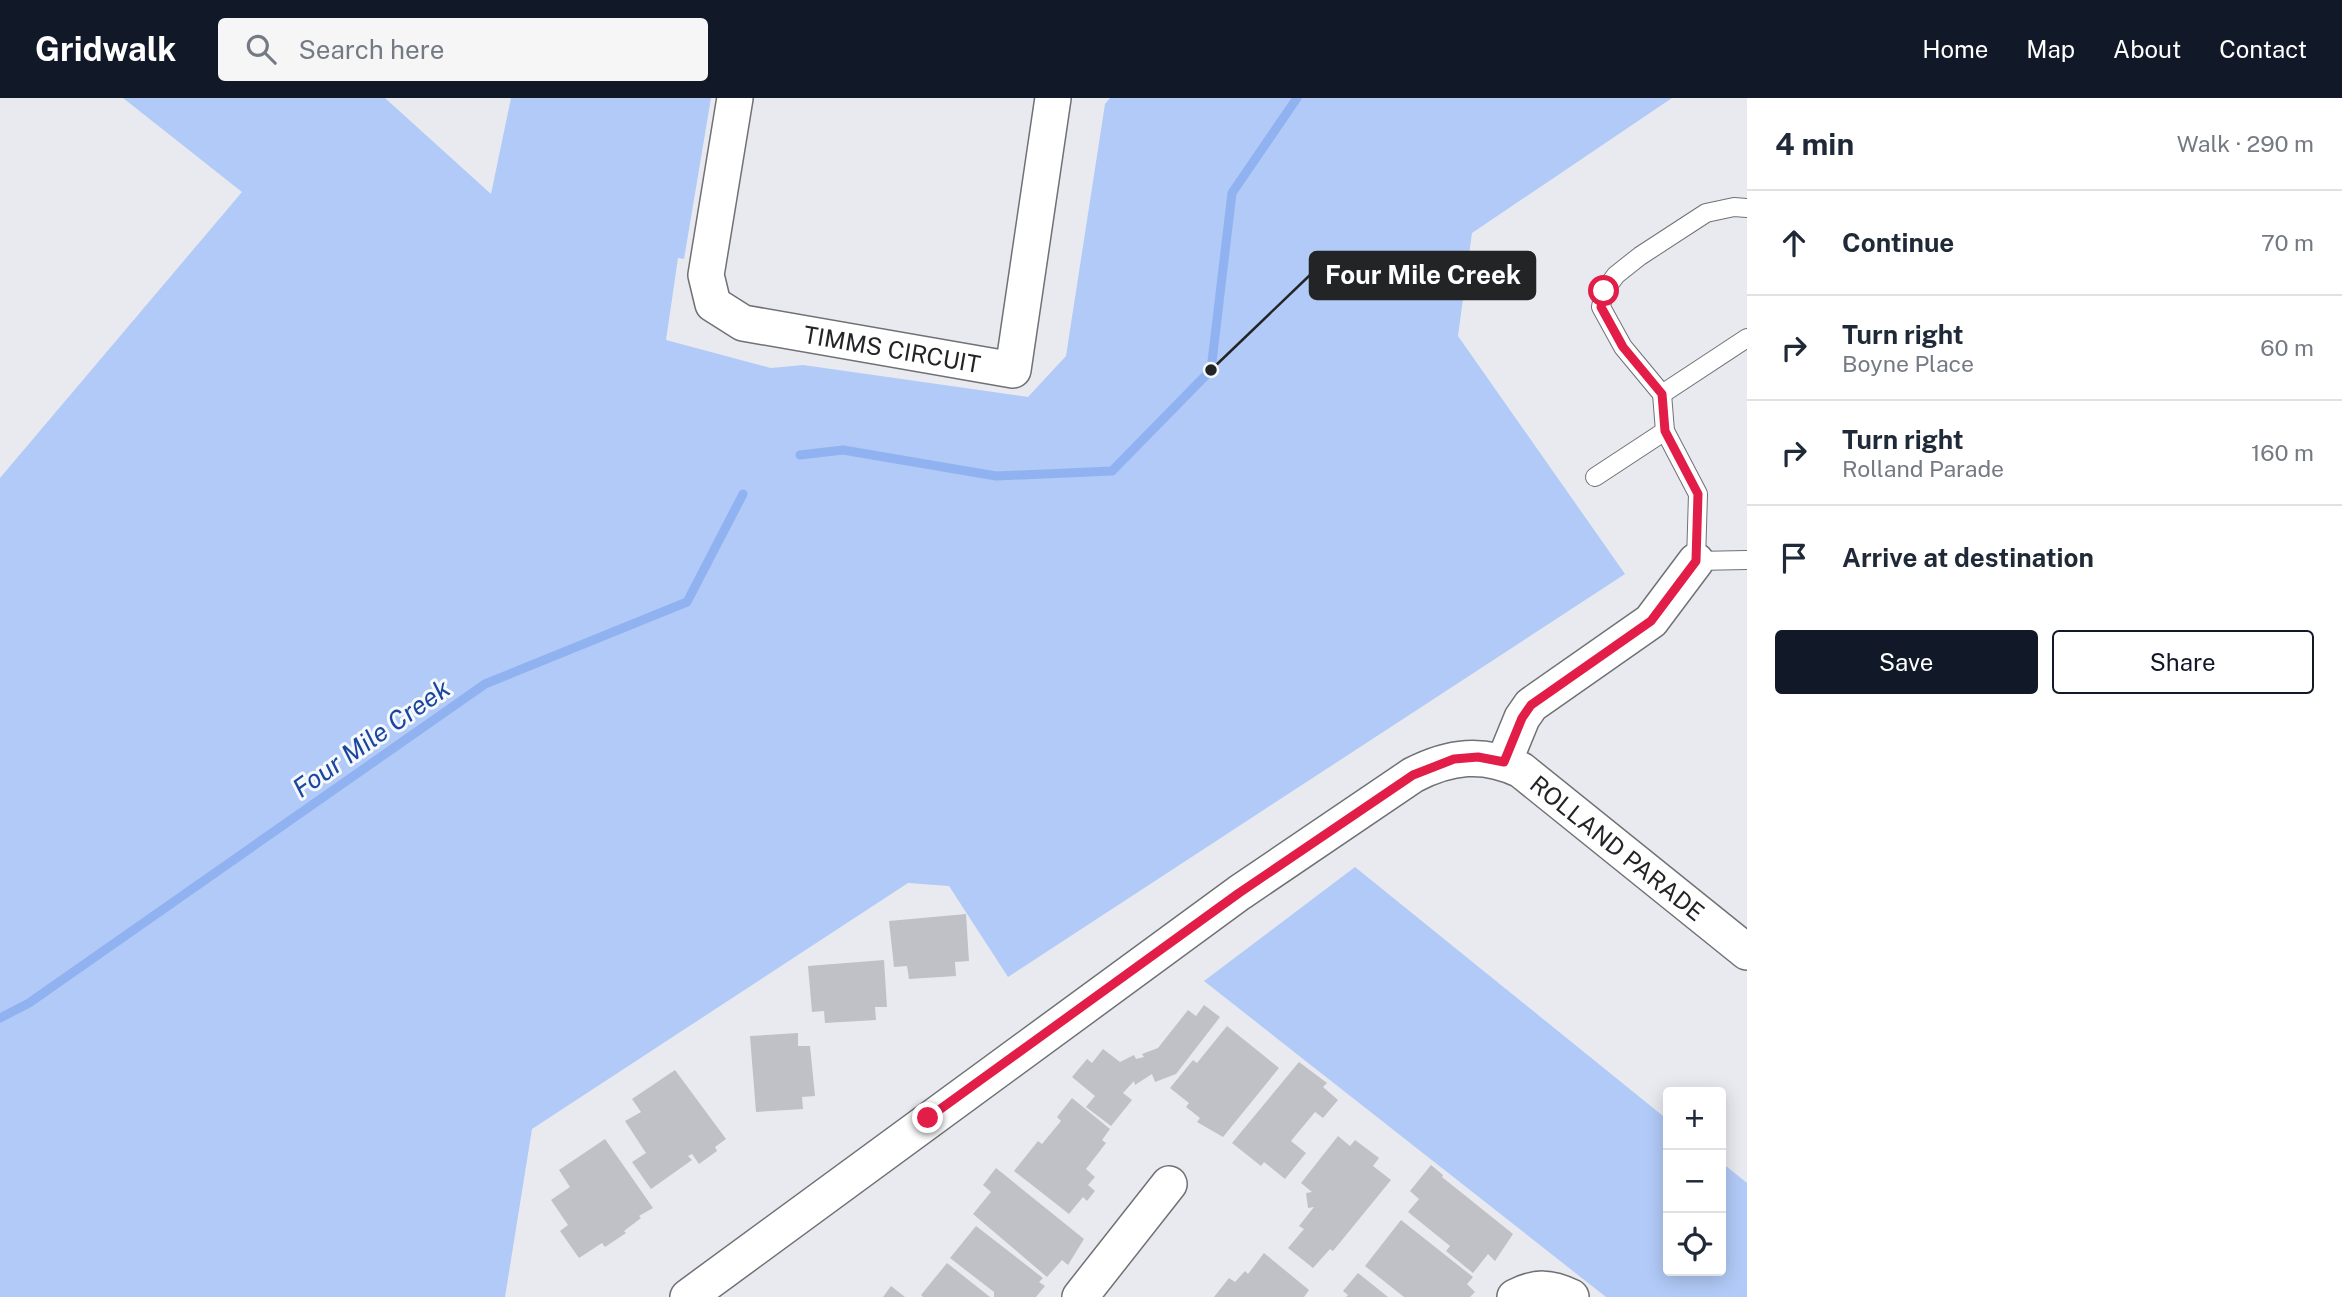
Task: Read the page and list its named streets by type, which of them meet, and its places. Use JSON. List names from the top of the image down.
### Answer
{
  "streets": {
    "street": ["TIMMS CIRCUIT", "ROLLAND PARADE"]
  },
  "water": ["Four Mile Creek"],
  "places": ["Four Mile Creek"],
  "page": {
    "header": "Gridwalk",
    "search": "Search here",
    "nav": [
      "Home",
      "Map",
      "About",
      "Contact"
    ],
    "heading": ["4 min", "Walk · 290 m"],
    "list": [
      ["Continue", "70 m"],
      ["Turn right", "Boyne Place", "60 m"],
      ["Turn right", "Rolland Parade", "160 m"],
      "Arrive at destination"
    ],
    "buttons": ["Save", "Share"],
    "map_buttons": ["+", "−"]
  }
}
